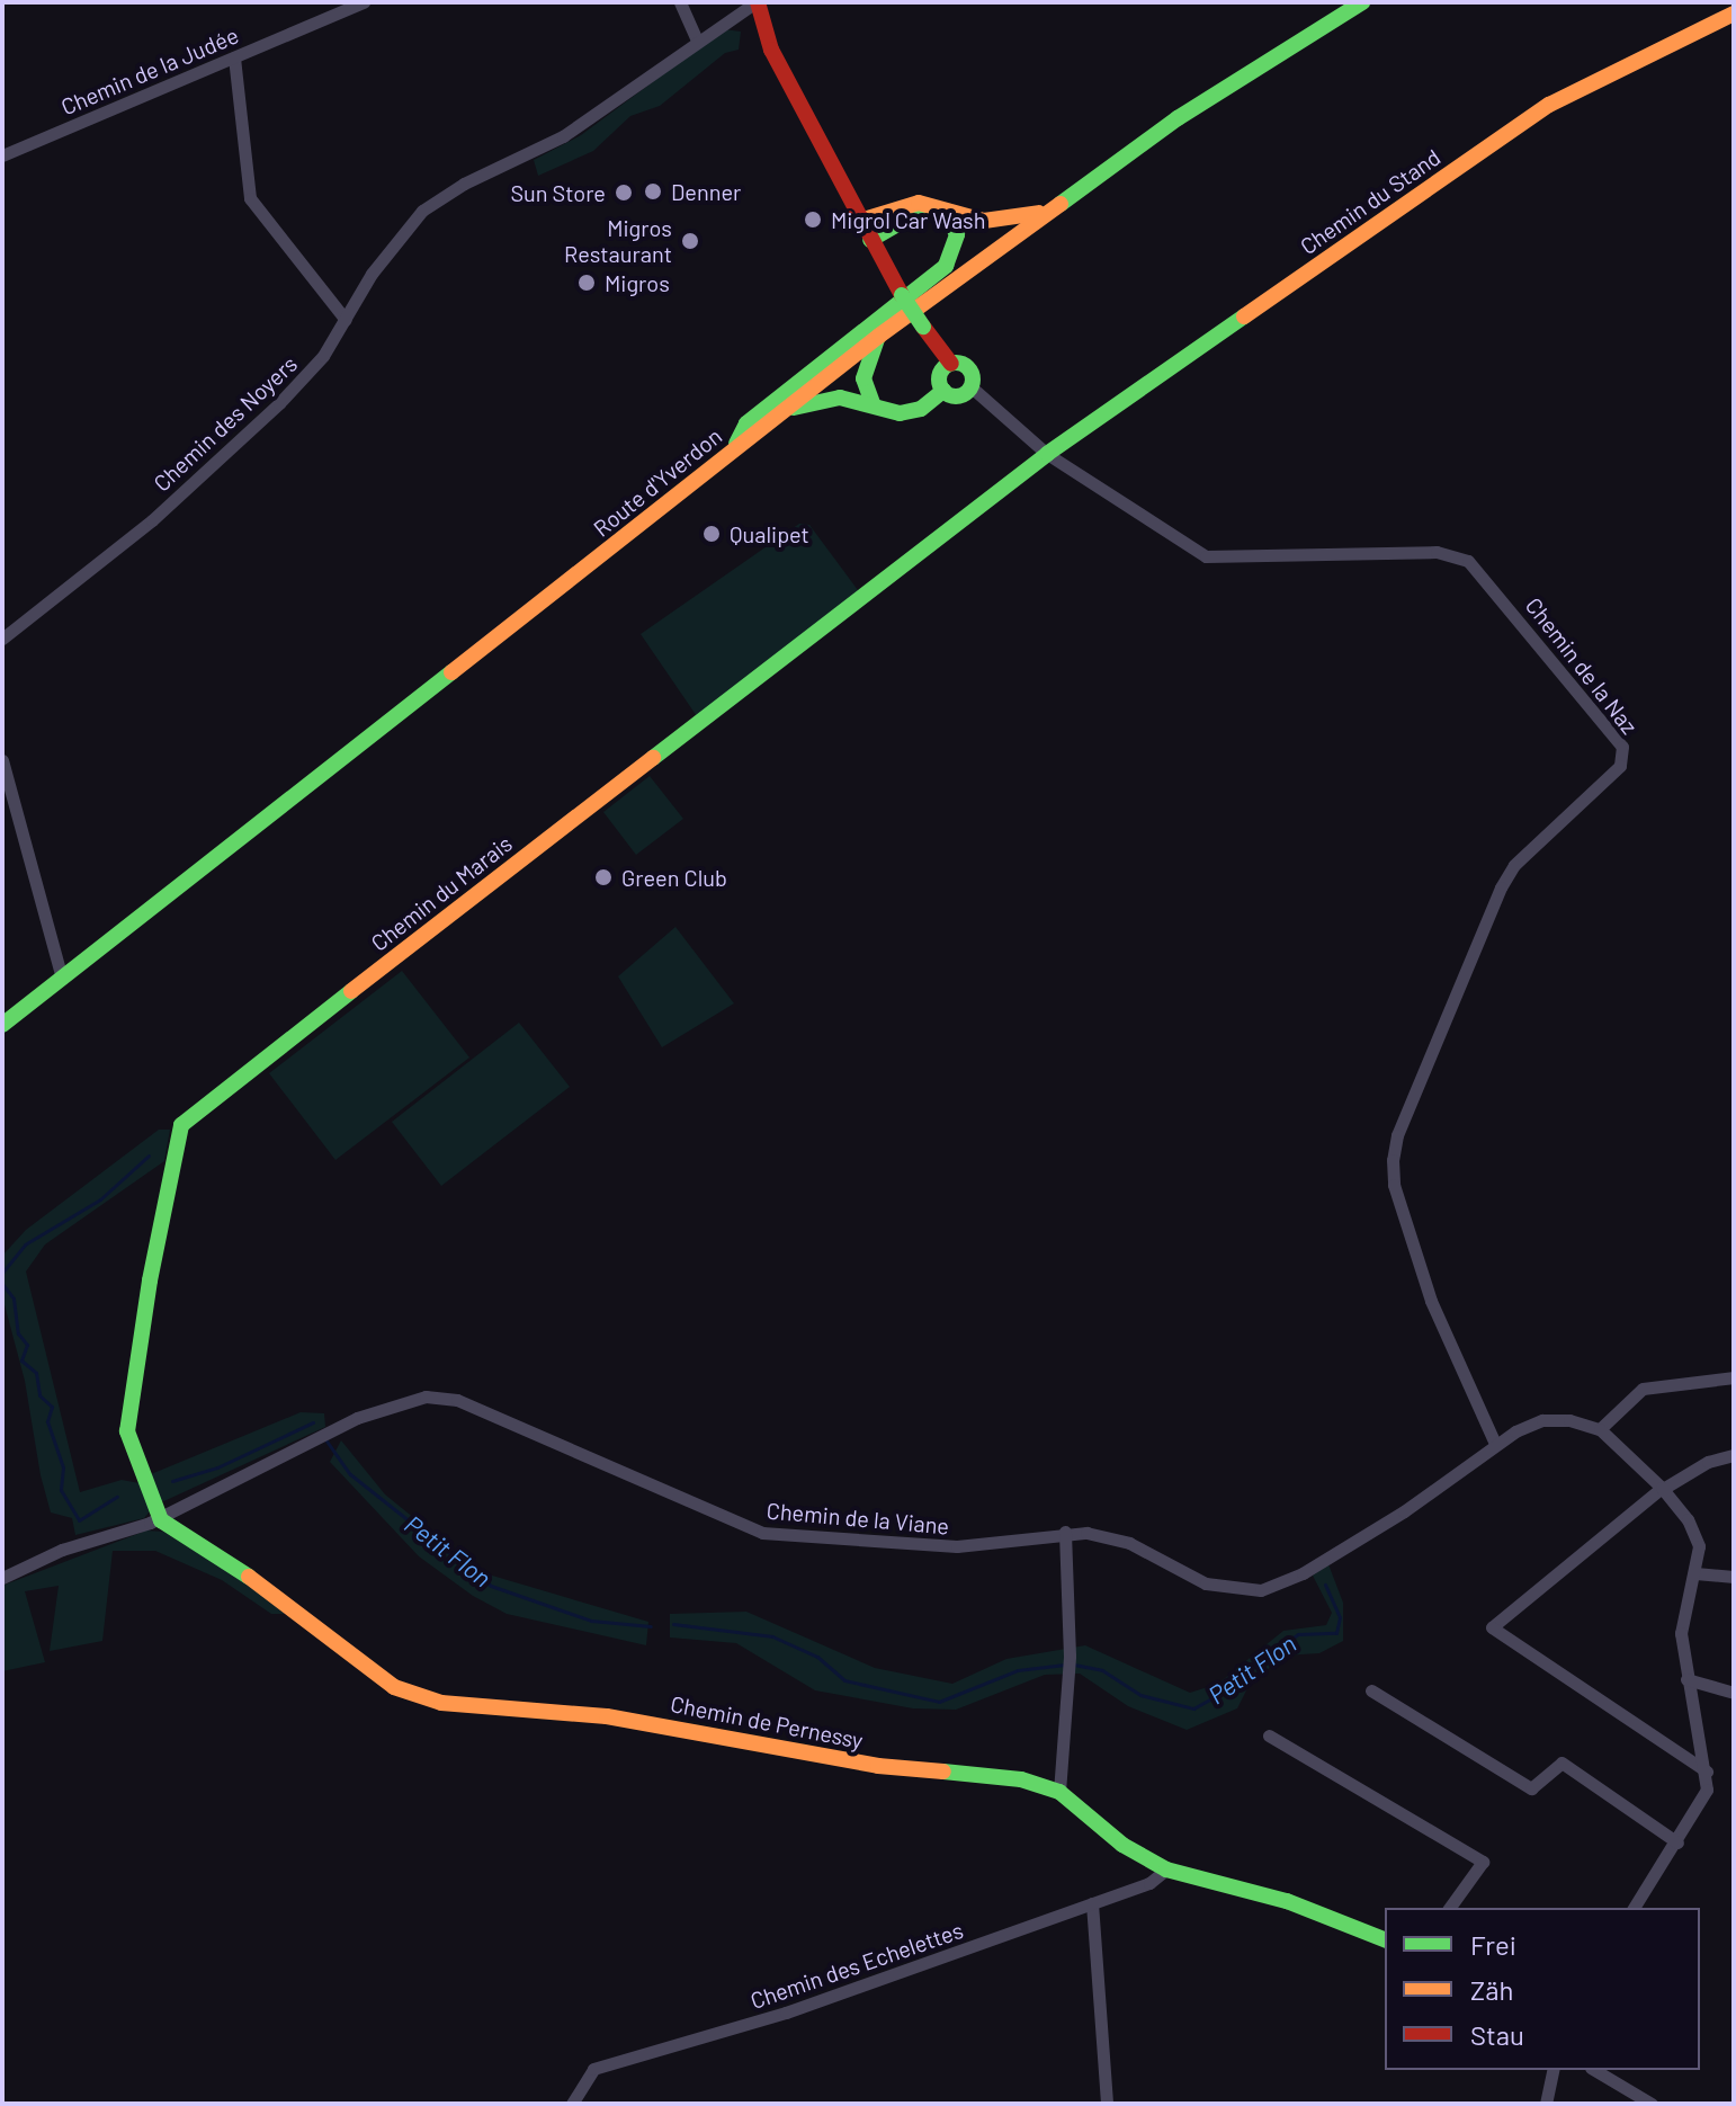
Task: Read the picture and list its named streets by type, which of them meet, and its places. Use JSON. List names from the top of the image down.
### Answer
{
  "streets": {
    "street": [
      "Chemin de la Judée",
      "Chemin du Stand",
      "Chemin des Noyers",
      "Route d'Yverdon",
      "Chemin de la Naz",
      "Chemin du Marais",
      "Chemin de la Viane",
      "Chemin de Pernessy",
      "Chemin des Echelettes"
    ]
  },
  "crossings": [
    ["Chemin du Stand", "Chemin de la Naz"],
    ["Chemin du Stand", "Chemin du Marais"],
    ["Chemin de la Naz", "Chemin du Marais"],
    ["Chemin de la Naz", "Chemin de la Viane"],
    ["Chemin du Marais", "Chemin de la Viane"],
    ["Chemin du Marais", "Chemin de Pernessy"],
    ["Chemin de la Viane", "Chemin de Pernessy"],
    ["Chemin de Pernessy", "Chemin des Echelettes"]
  ],
  "water": ["Petit Flon"],
  "places": [
    "Denner",
    "Sun Store",
    "Migrol Car Wash",
    "Migros Restaurant",
    "Migros",
    "Qualipet",
    "Green Club"
  ],
  "legend": ["Frei", "Zäh", "Stau"]
}
